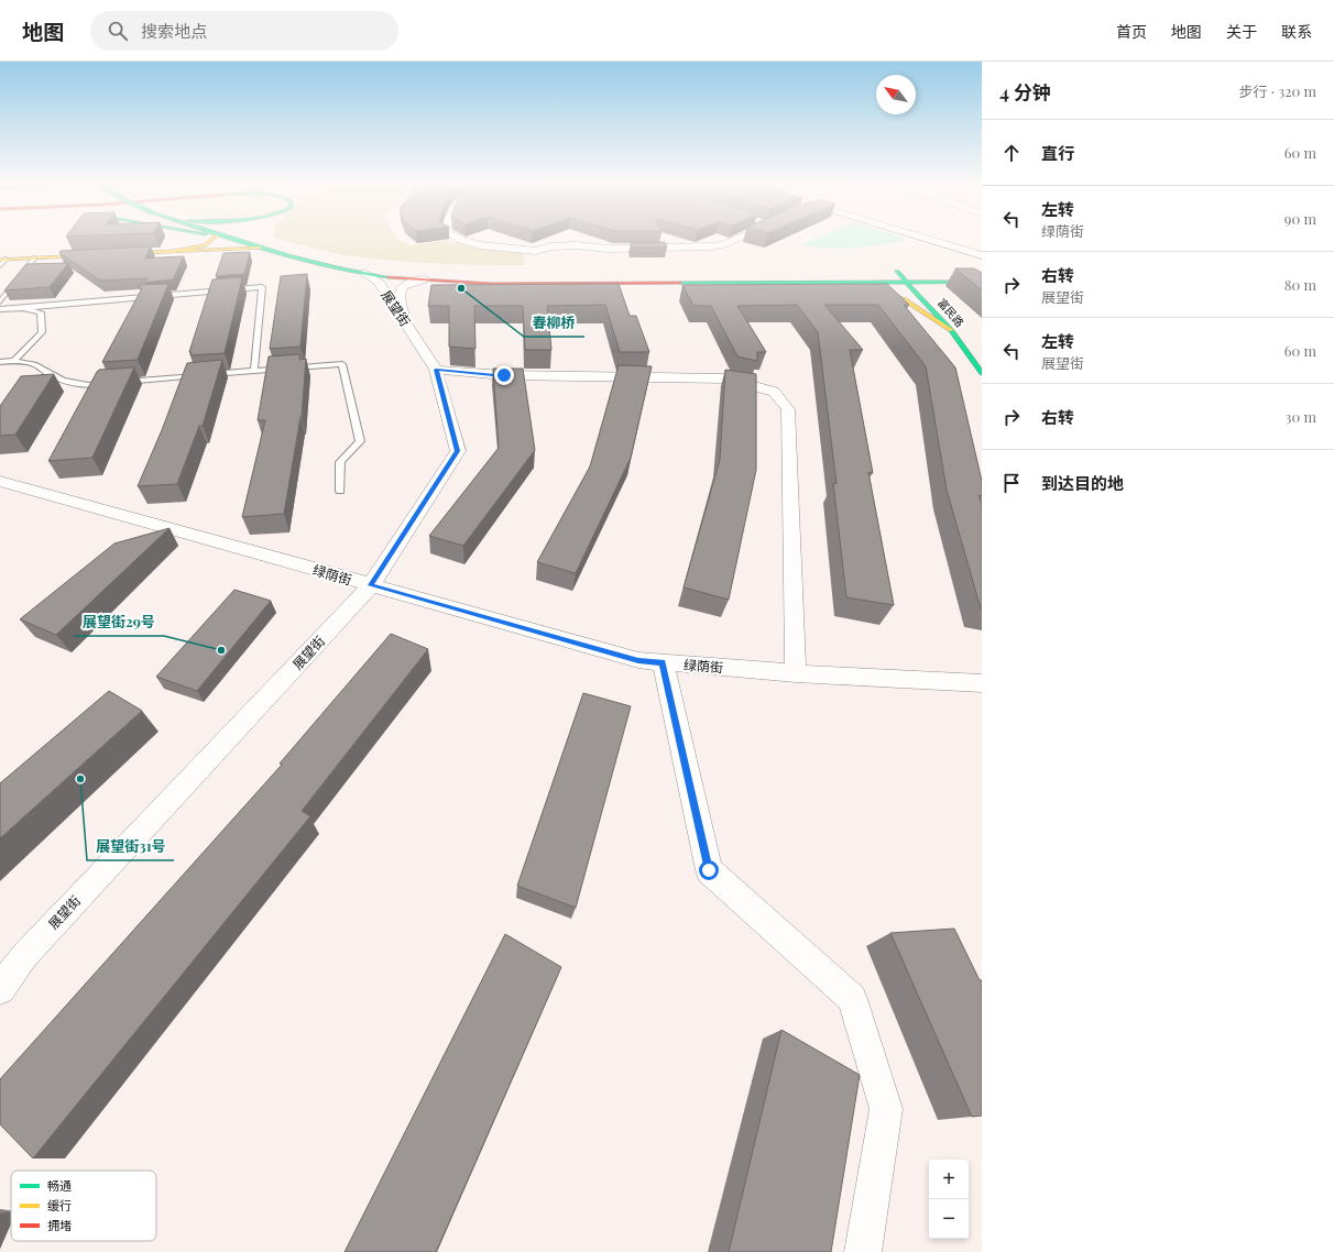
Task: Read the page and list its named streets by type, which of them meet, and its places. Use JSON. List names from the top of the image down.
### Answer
{
  "streets": {
    "main road": ["富民路"],
    "street": ["展望街", "绿荫街"]
  },
  "crossings": [
    ["展望街", "绿荫街"]
  ],
  "places": ["春柳桥", "展望街29号", "展望街31号"],
  "legend": ["畅通", "缓行", "拥堵"],
  "north": "top left",
  "page": {
    "header": "地图",
    "search": "搜索地点",
    "nav": [
      "首页",
      "地图",
      "关于",
      "联系"
    ],
    "heading": ["4 分钟", "步行 · 320 m"],
    "list": [
      ["直行", "60 m"],
      ["左转", "绿荫街", "90 m"],
      ["右转", "展望街", "80 m"],
      ["左转", "展望街", "60 m"],
      ["右转", "30 m"],
      "到达目的地"
    ],
    "map_buttons": ["+", "−"]
  }
}
